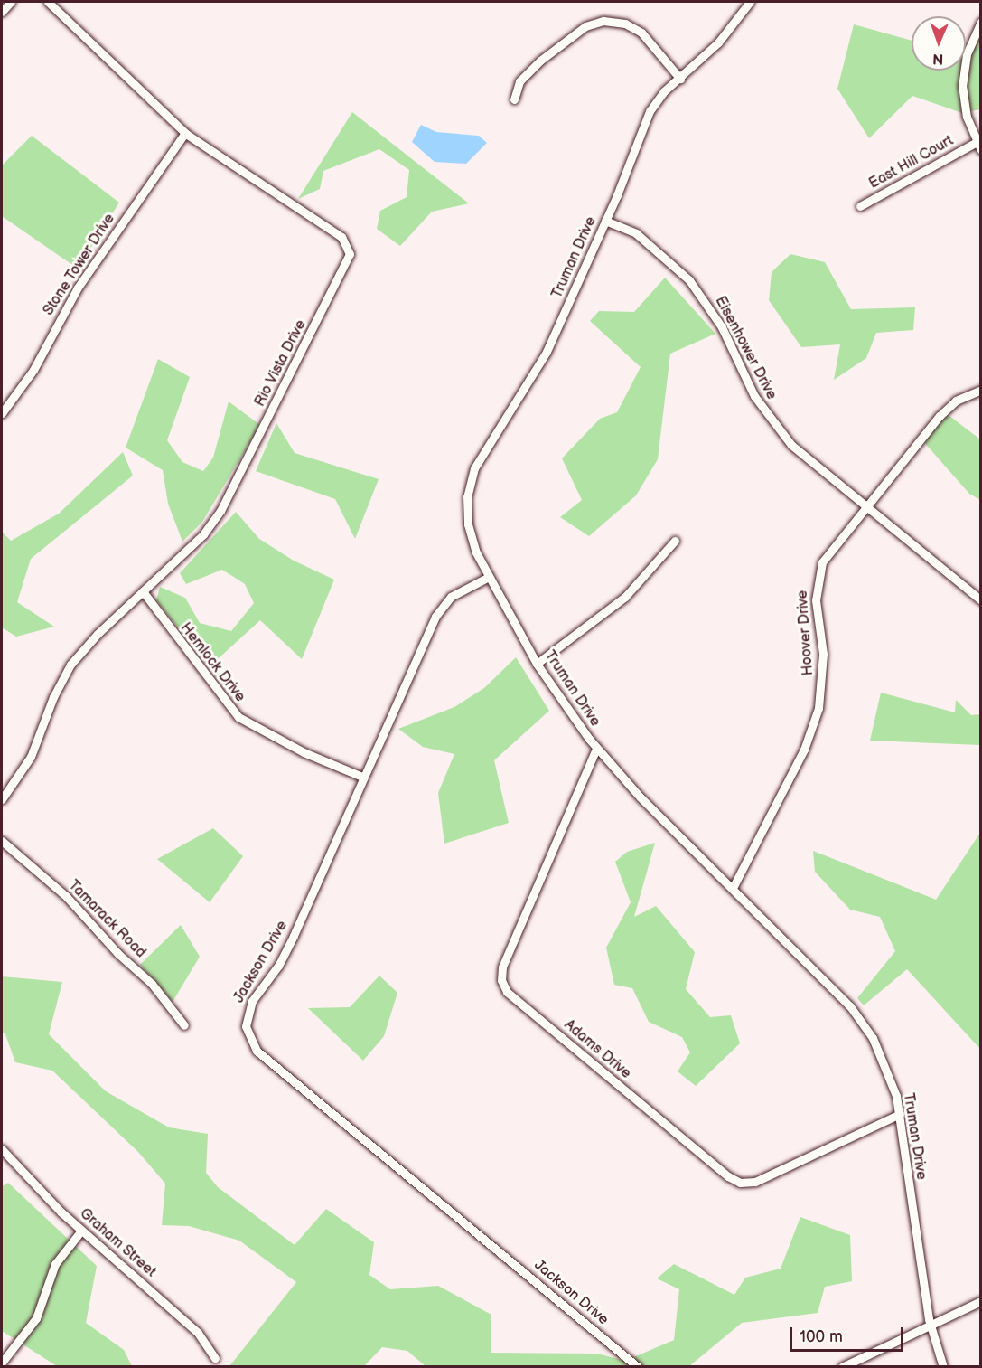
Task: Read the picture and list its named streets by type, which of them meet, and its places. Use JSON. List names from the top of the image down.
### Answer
{
  "streets": {
    "street": [
      "East Hill Court",
      "Truman Drive",
      "Stone Tower Drive",
      "Eisenhower Drive",
      "Rio Vista Drive",
      "Hoover Drive",
      "Hemlock Drive",
      "Tamarack Road",
      "Jackson Drive",
      "Adams Drive",
      "Graham Street"
    ]
  },
  "crossings": [
    ["Truman Drive", "Eisenhower Drive"],
    ["Truman Drive", "Hoover Drive"],
    ["Truman Drive", "Jackson Drive"],
    ["Truman Drive", "Adams Drive"],
    ["Stone Tower Drive", "Rio Vista Drive"],
    ["Eisenhower Drive", "Hoover Drive"],
    ["Rio Vista Drive", "Hemlock Drive"],
    ["Hemlock Drive", "Jackson Drive"]
  ],
  "scale_bar": "100 m",
  "north": "bottom"
}
